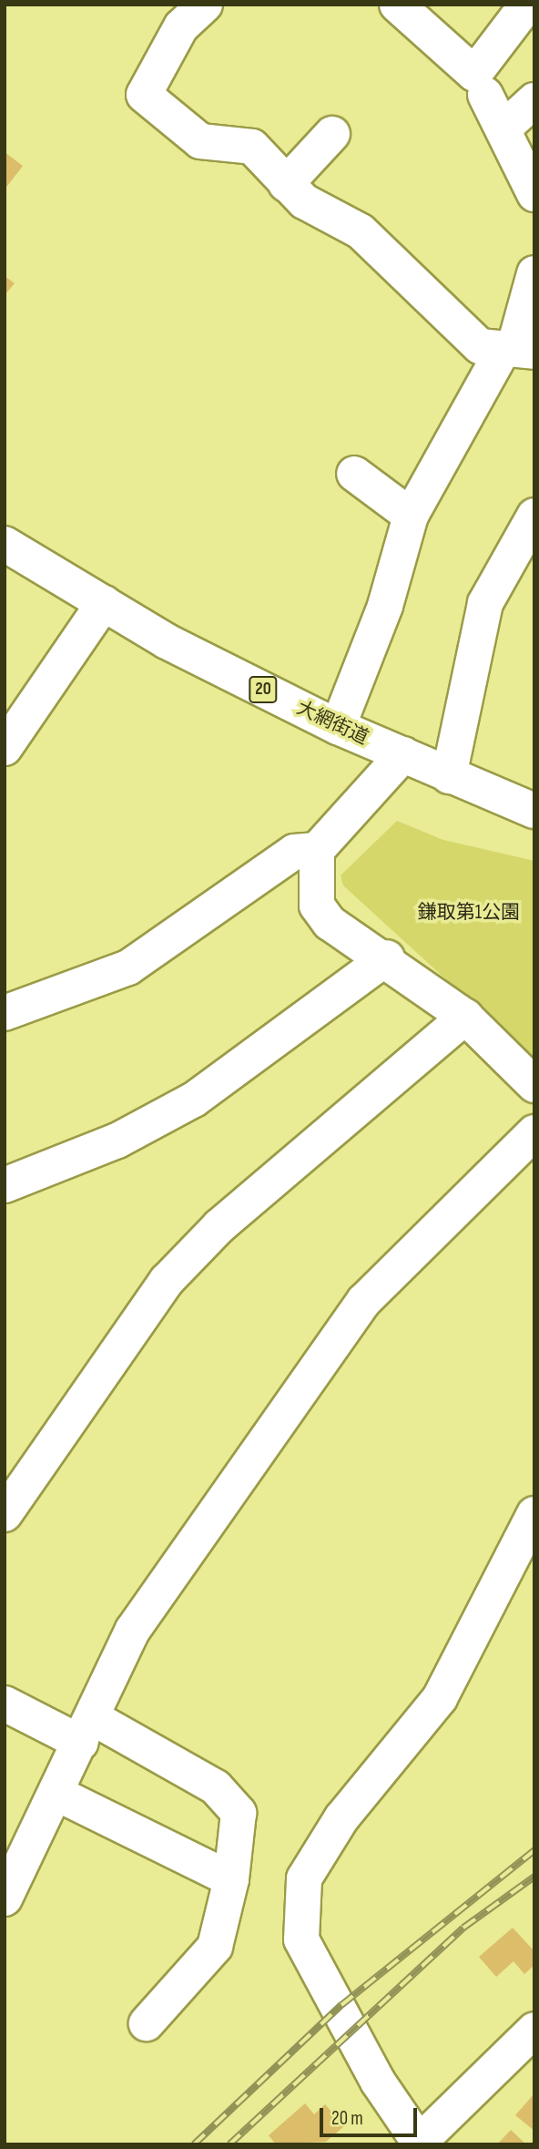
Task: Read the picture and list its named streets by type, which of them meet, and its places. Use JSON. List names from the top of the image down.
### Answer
{
  "streets": {
    "street": ["20", "大網街道"]
  },
  "parks": ["鎌取第1公園"],
  "scale_bar": "20 m"
}
